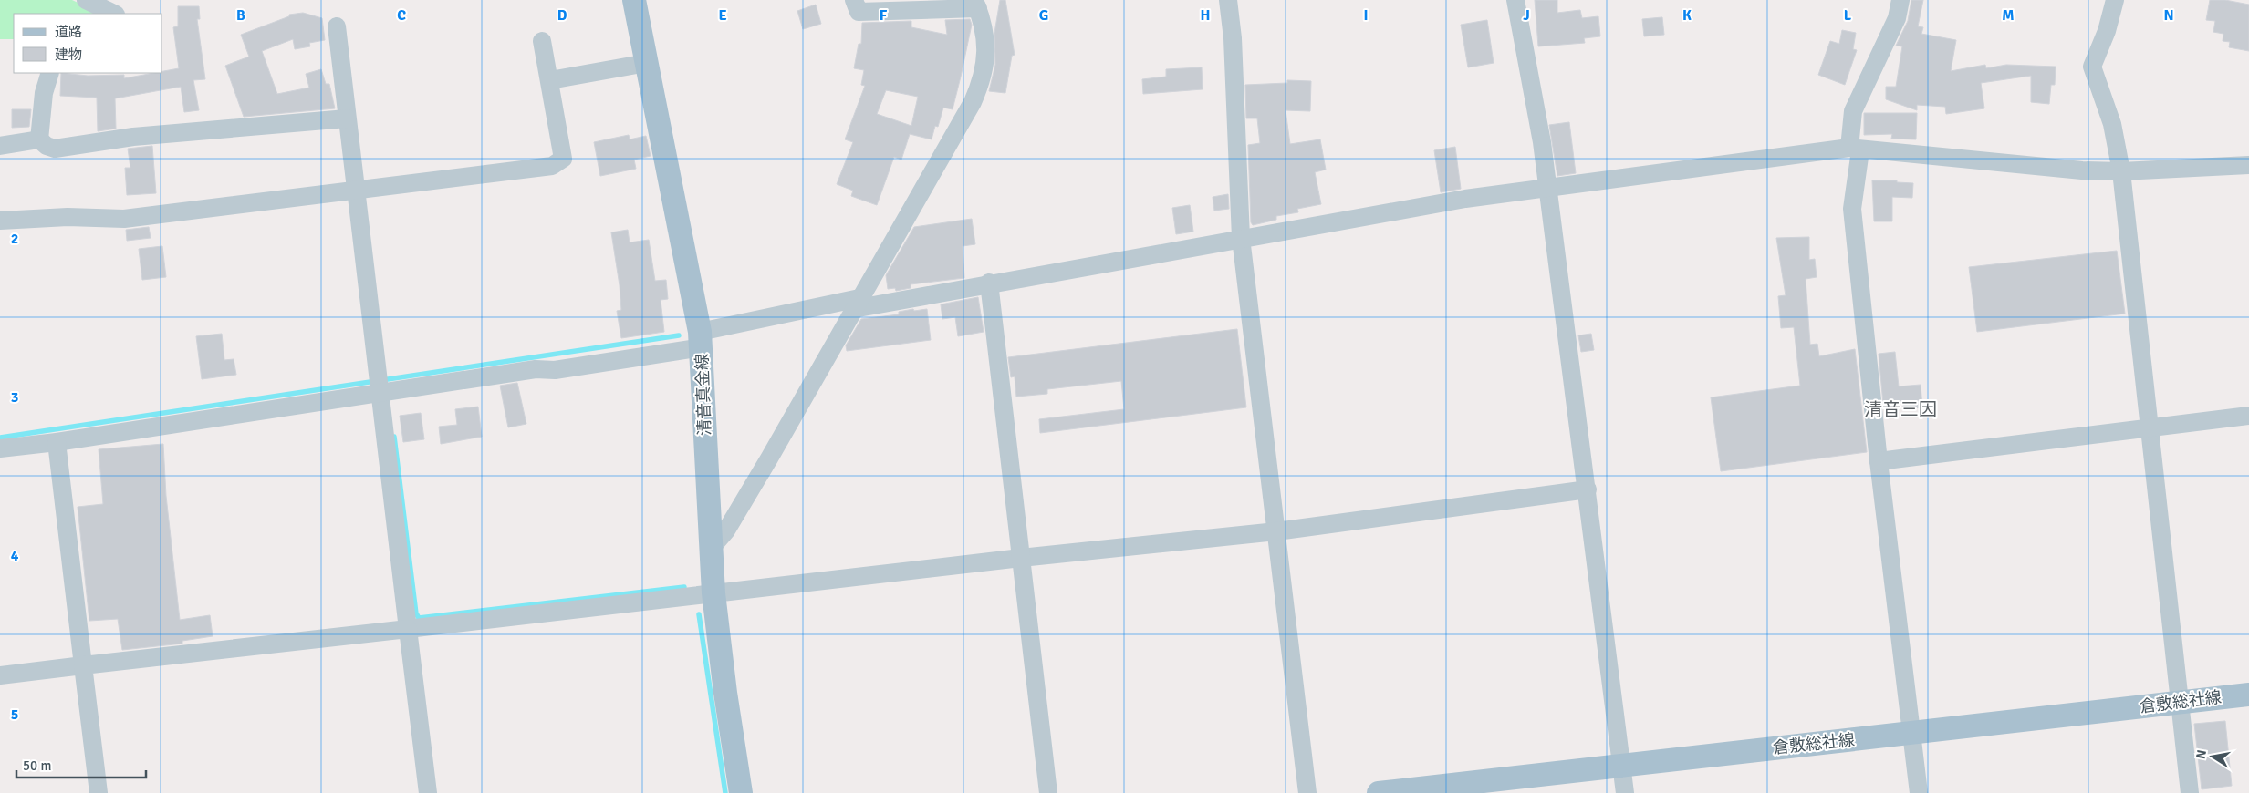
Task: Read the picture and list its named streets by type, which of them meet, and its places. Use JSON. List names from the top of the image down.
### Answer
{
  "streets": {
    "main road": ["清音真金線", "倉敷総社線"]
  },
  "districts": ["清音三因"],
  "legend": ["道路", "建物"],
  "scale_bar": "50 m",
  "north": "left",
  "grid": {
    "columns": [
      "B",
      "C",
      "D",
      "E",
      "F",
      "G",
      "H",
      "I",
      "J",
      "K",
      "L",
      "M",
      "N"
    ],
    "rows": [
      "2",
      "3",
      "4",
      "5"
    ]
  }
}
